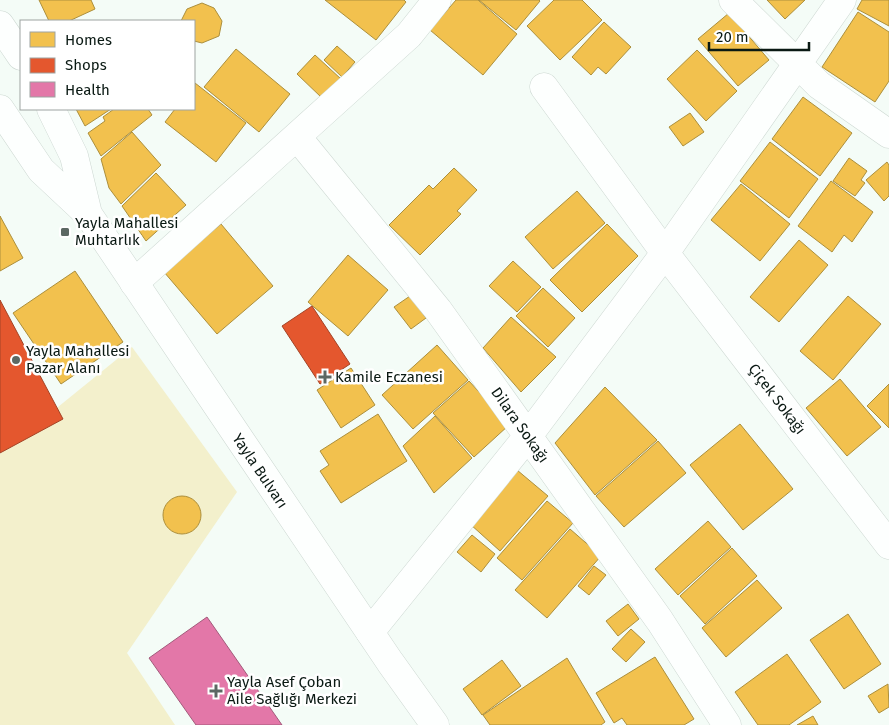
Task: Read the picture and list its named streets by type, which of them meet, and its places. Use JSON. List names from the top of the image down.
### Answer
{
  "streets": {
    "street": ["Çiçek Sokağı", "Dilara Sokağı", "Yayla Bulvarı"]
  },
  "places": {
    "transit": ["Yayla Mahallesi Muhtarlık"],
    "other": ["Yayla Mahallesi Pazar Alanı"],
    "health": ["Kamile Eczanesi", "Yayla Asef Çoban Aile Sağlığı Merkezi"]
  },
  "legend": ["Homes", "Shops", "Health"],
  "scale_bar": "20 m"
}
